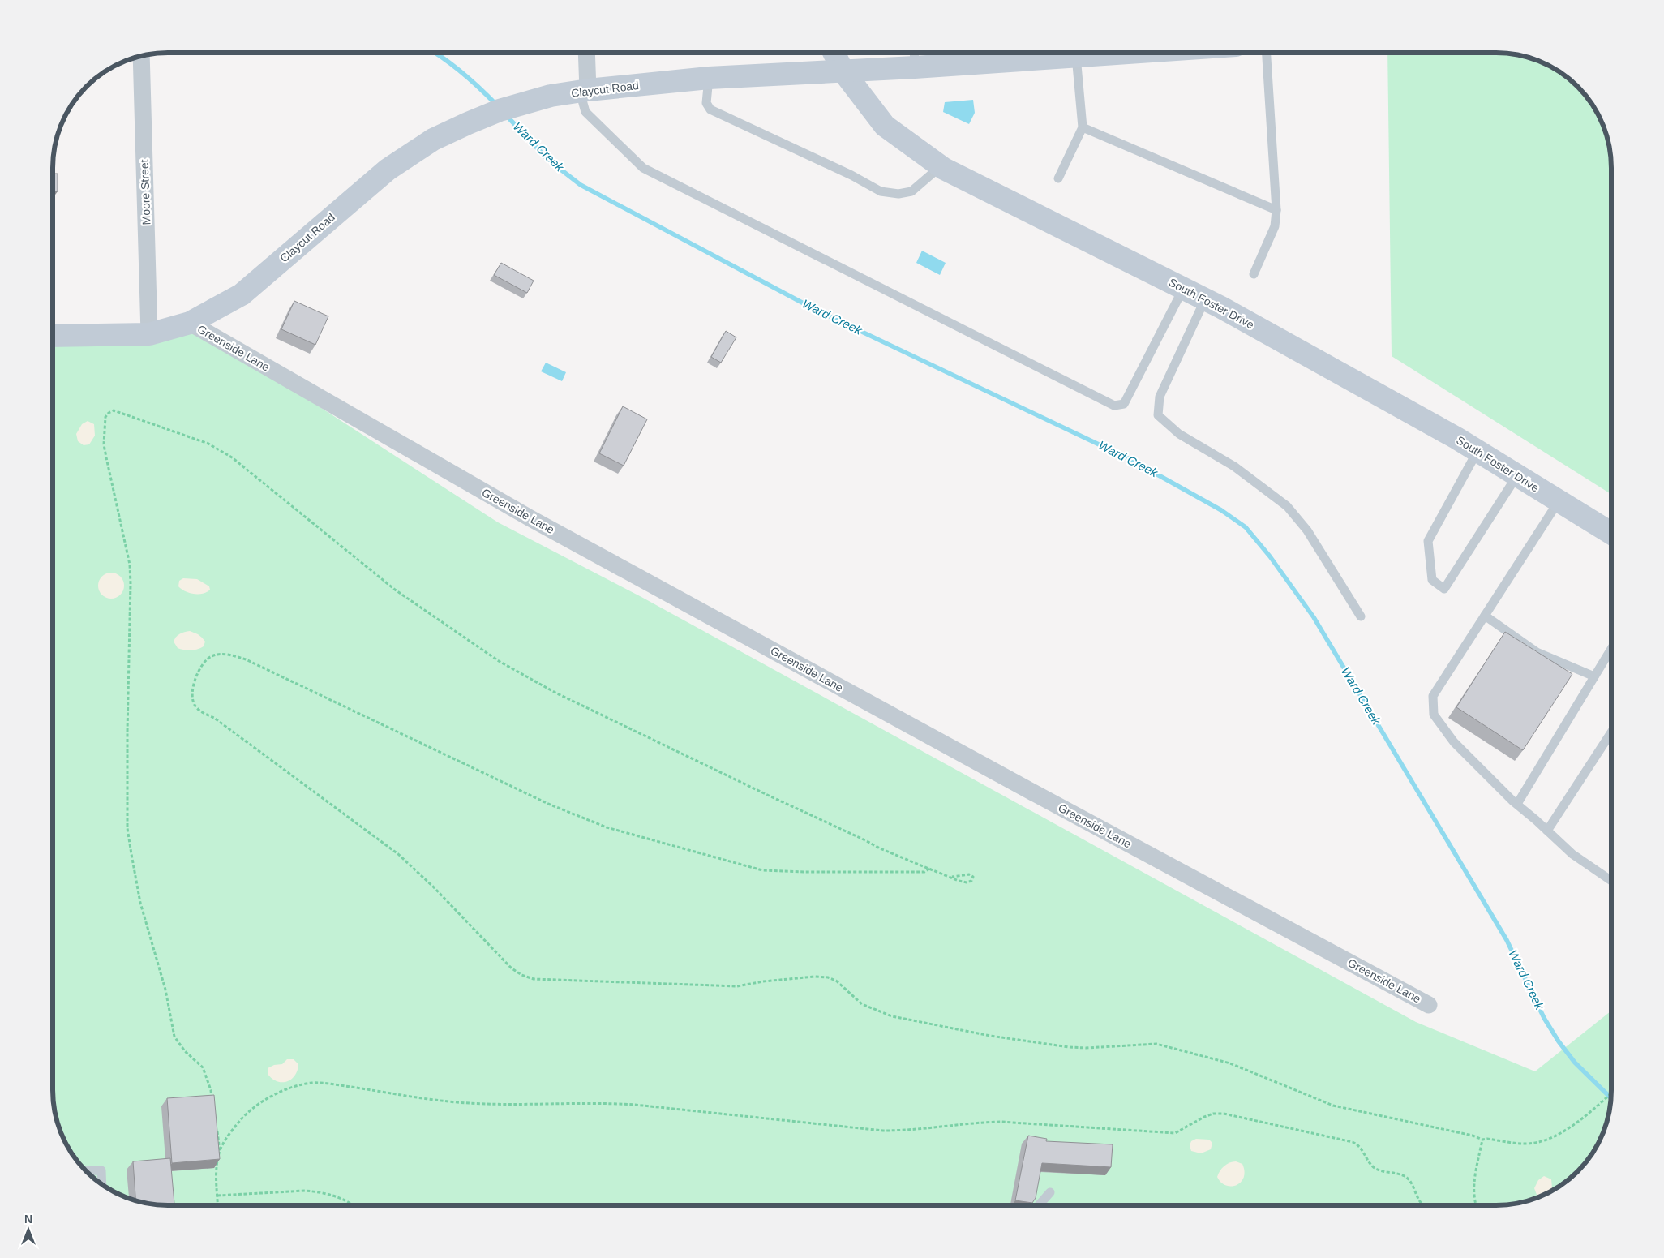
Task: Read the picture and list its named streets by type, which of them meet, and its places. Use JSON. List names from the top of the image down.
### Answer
{
  "streets": {
    "street": [
      "Claycut Road",
      "Moore Street",
      "South Foster Drive",
      "Greenside Lane"
    ]
  },
  "crossings": [
    ["Claycut Road", "Moore Street"],
    ["Claycut Road", "South Foster Drive"],
    ["Claycut Road", "Greenside Lane"]
  ],
  "water": ["Ward Creek"],
  "north": "top"
}
